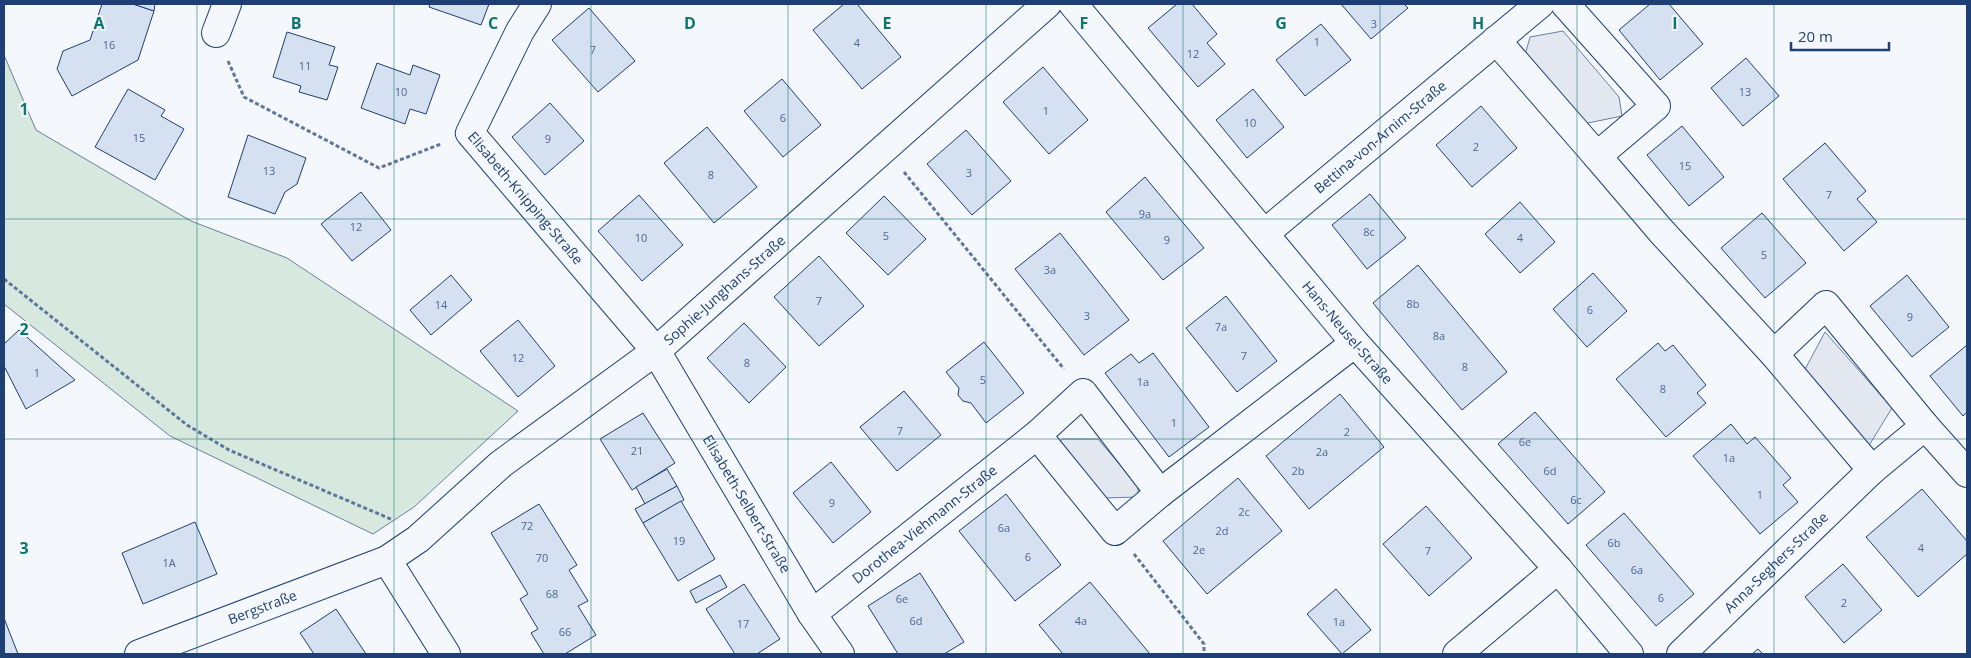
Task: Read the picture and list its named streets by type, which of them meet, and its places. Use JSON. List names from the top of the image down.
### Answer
{
  "streets": {
    "street": [
      "Bettina-von-Arnim-Straße",
      "Elisabeth-Knipping-Straße",
      "Sophie-Junghans-Straße",
      "Hans-Neusel-Straße",
      "Elisabeth-Selbert-Straße",
      "Dorothea-Viehmann-Straße",
      "Anna-Seghers-Straße",
      "Bergstraße"
    ]
  },
  "crossings": [
    ["Bettina-von-Arnim-Straße", "Hans-Neusel-Straße"],
    ["Elisabeth-Knipping-Straße", "Sophie-Junghans-Straße"],
    ["Elisabeth-Knipping-Straße", "Elisabeth-Selbert-Straße"],
    ["Sophie-Junghans-Straße", "Elisabeth-Selbert-Straße"],
    ["Sophie-Junghans-Straße", "Bergstraße"],
    ["Elisabeth-Selbert-Straße", "Dorothea-Viehmann-Straße"]
  ],
  "house_numbers": [
    "3",
    "1",
    "4",
    "16",
    "7",
    "12",
    "11",
    "10",
    "13",
    "1",
    "6",
    "10",
    "15",
    "9",
    "2",
    "15",
    "13",
    "3",
    "8",
    "7",
    "9a",
    "12",
    "8c",
    "5",
    "10",
    "4",
    "9",
    "5",
    "3a",
    "7",
    "8b",
    "14",
    "6",
    "3",
    "9",
    "7a",
    "8a",
    "7",
    "12",
    "8",
    "8",
    "1",
    "5",
    "1a",
    "8",
    "1",
    "7",
    "2",
    "6e",
    "21",
    "2a",
    "1a",
    "2b",
    "6d",
    "1",
    "6c",
    "9",
    "2c",
    "72",
    "6a",
    "2d",
    "19",
    "6b",
    "4",
    "2e",
    "7",
    "6",
    "70",
    "1A",
    "6a",
    "68",
    "6",
    "6e",
    "2",
    "6d",
    "4a",
    "1a",
    "17",
    "66"
  ],
  "scale_bar": "20 m",
  "grid": {
    "columns": [
      "A",
      "B",
      "C",
      "D",
      "E",
      "F",
      "G",
      "H",
      "I"
    ],
    "rows": ["1", "2", "3"]
  }
}
